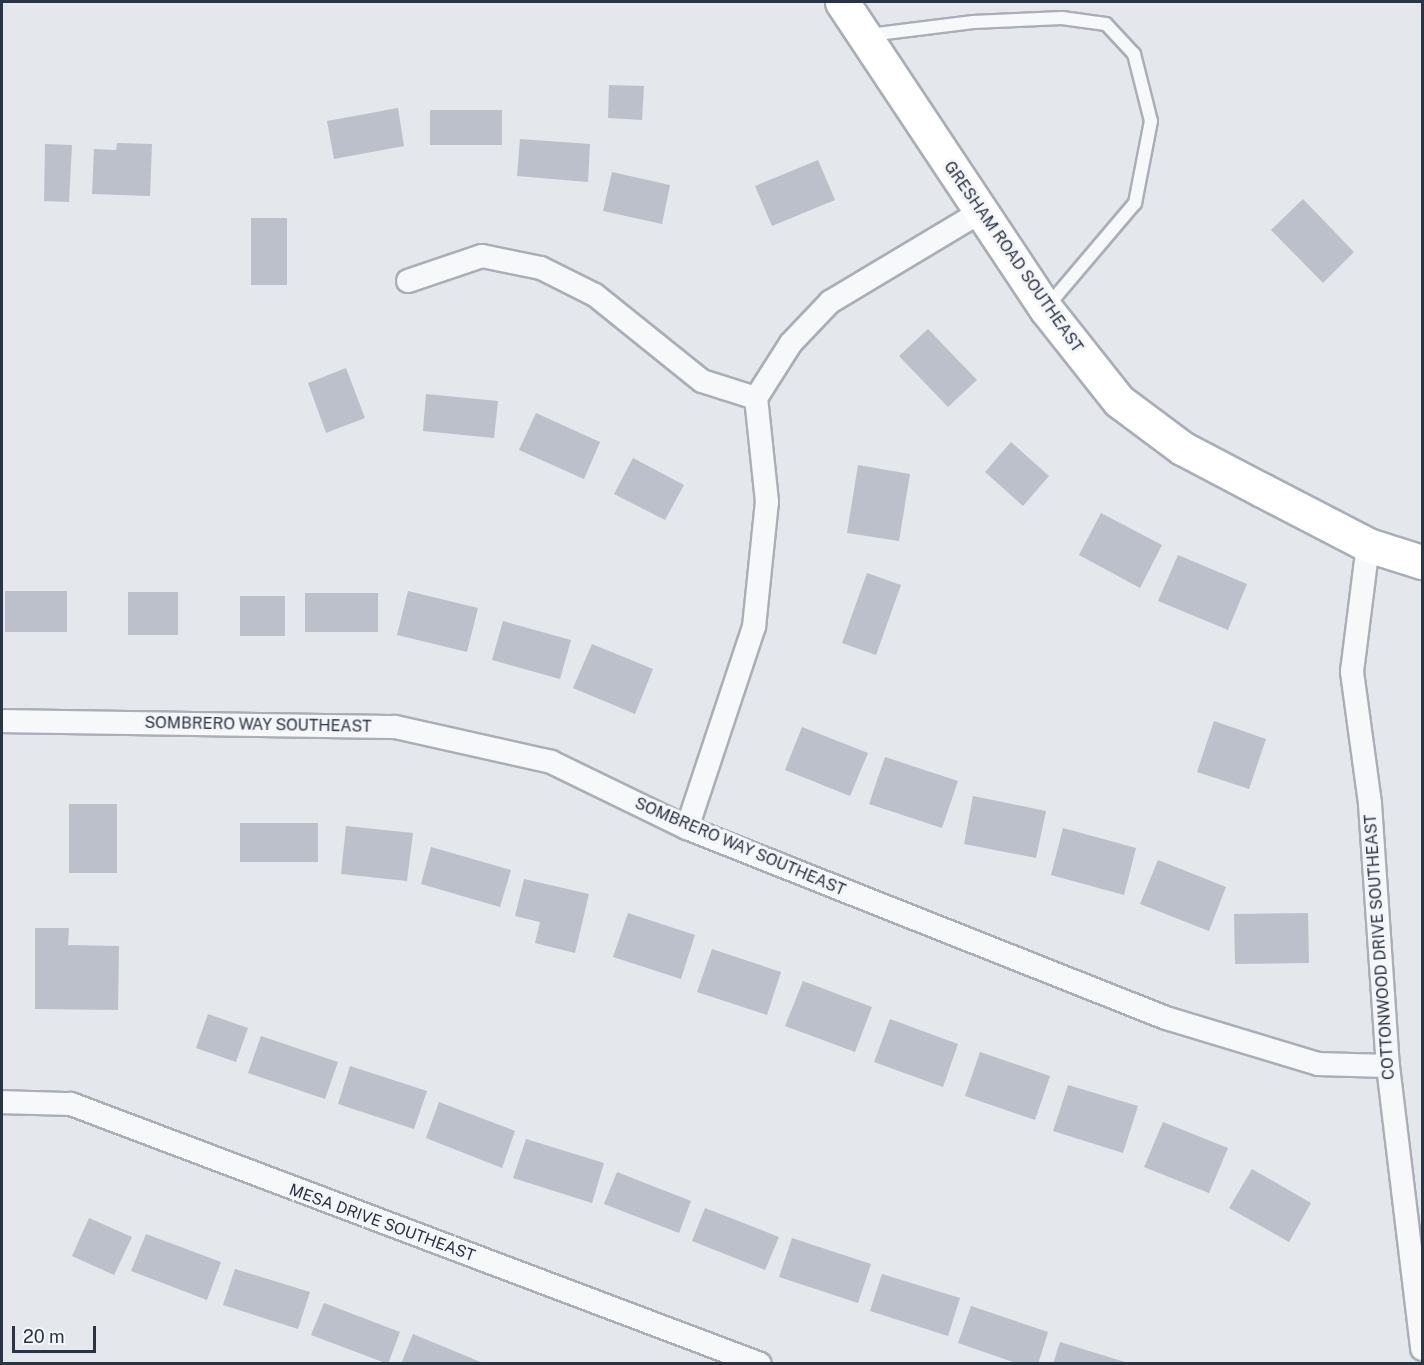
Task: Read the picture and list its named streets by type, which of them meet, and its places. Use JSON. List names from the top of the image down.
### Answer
{
  "streets": {
    "street": [
      "GRESHAM ROAD SOUTHEAST",
      "SOMBRERO WAY SOUTHEAST",
      "COTTONWOOD DRIVE SOUTHEAST",
      "MESA DRIVE SOUTHEAST"
    ]
  },
  "crossings": [
    ["GRESHAM ROAD SOUTHEAST", "COTTONWOOD DRIVE SOUTHEAST"],
    ["SOMBRERO WAY SOUTHEAST", "COTTONWOOD DRIVE SOUTHEAST"]
  ],
  "scale_bar": "20 m"
}
